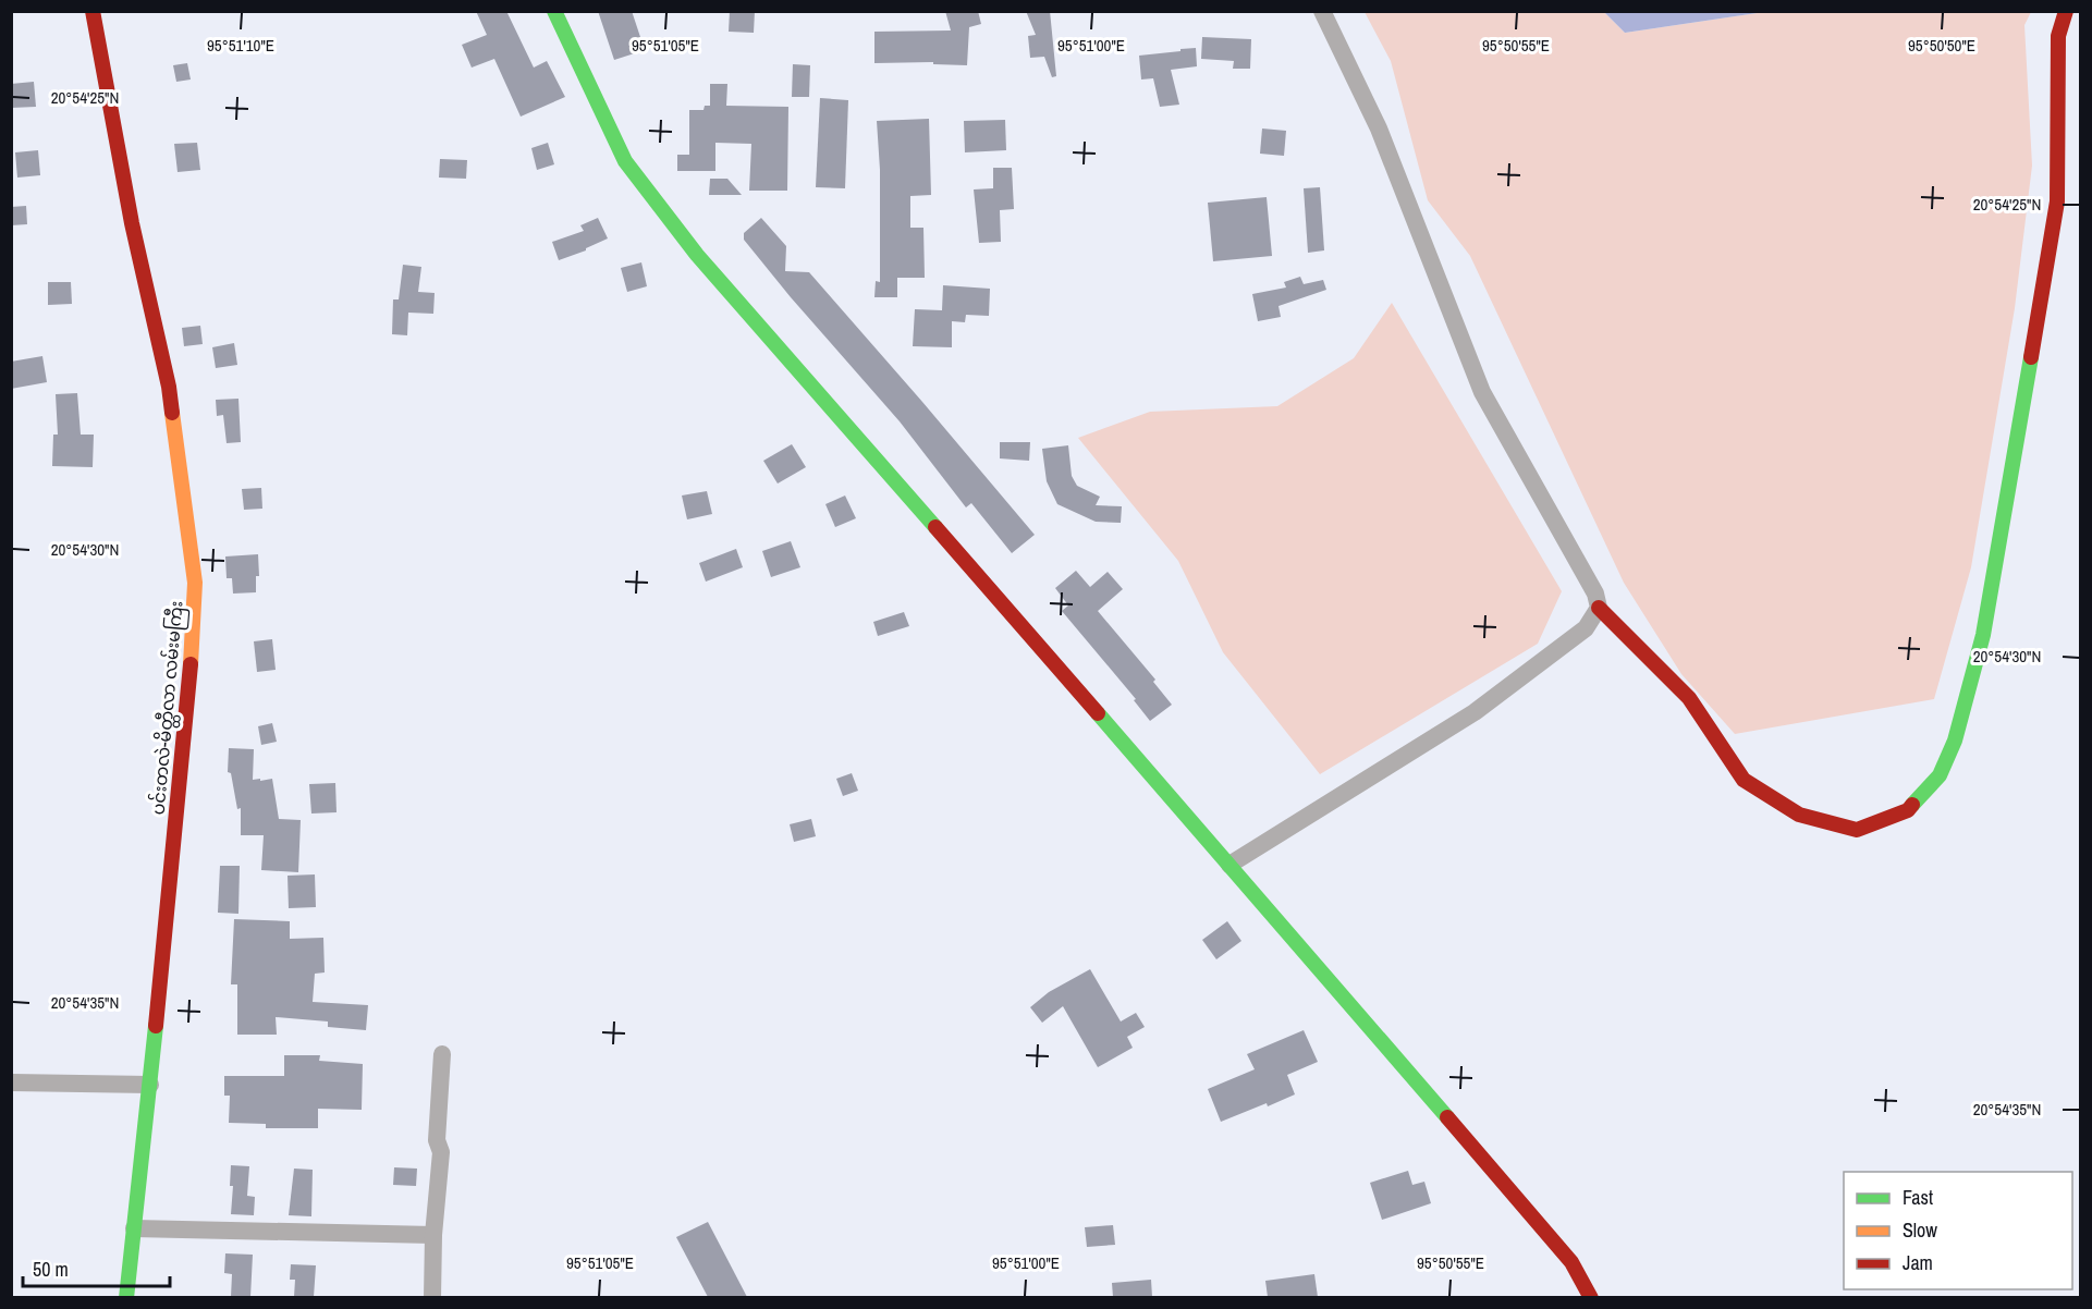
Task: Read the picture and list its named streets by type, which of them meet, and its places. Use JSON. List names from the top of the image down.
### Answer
{
  "streets": {
    "street": ["ပင်းတလဲ-မိတ္ထီလာ လမ်းမကြီး"]
  },
  "legend": ["Fast", "Slow", "Jam"],
  "scale_bar": "50 m",
  "coordinates": [
    "95°51'10\"E",
    "95°51'05\"E",
    "95°51'00\"E",
    "95°50'55\"E",
    "95°50'50\"E",
    "20°54'25\"N",
    "20°54'30\"N",
    "20°54'35\"N"
  ]
}
